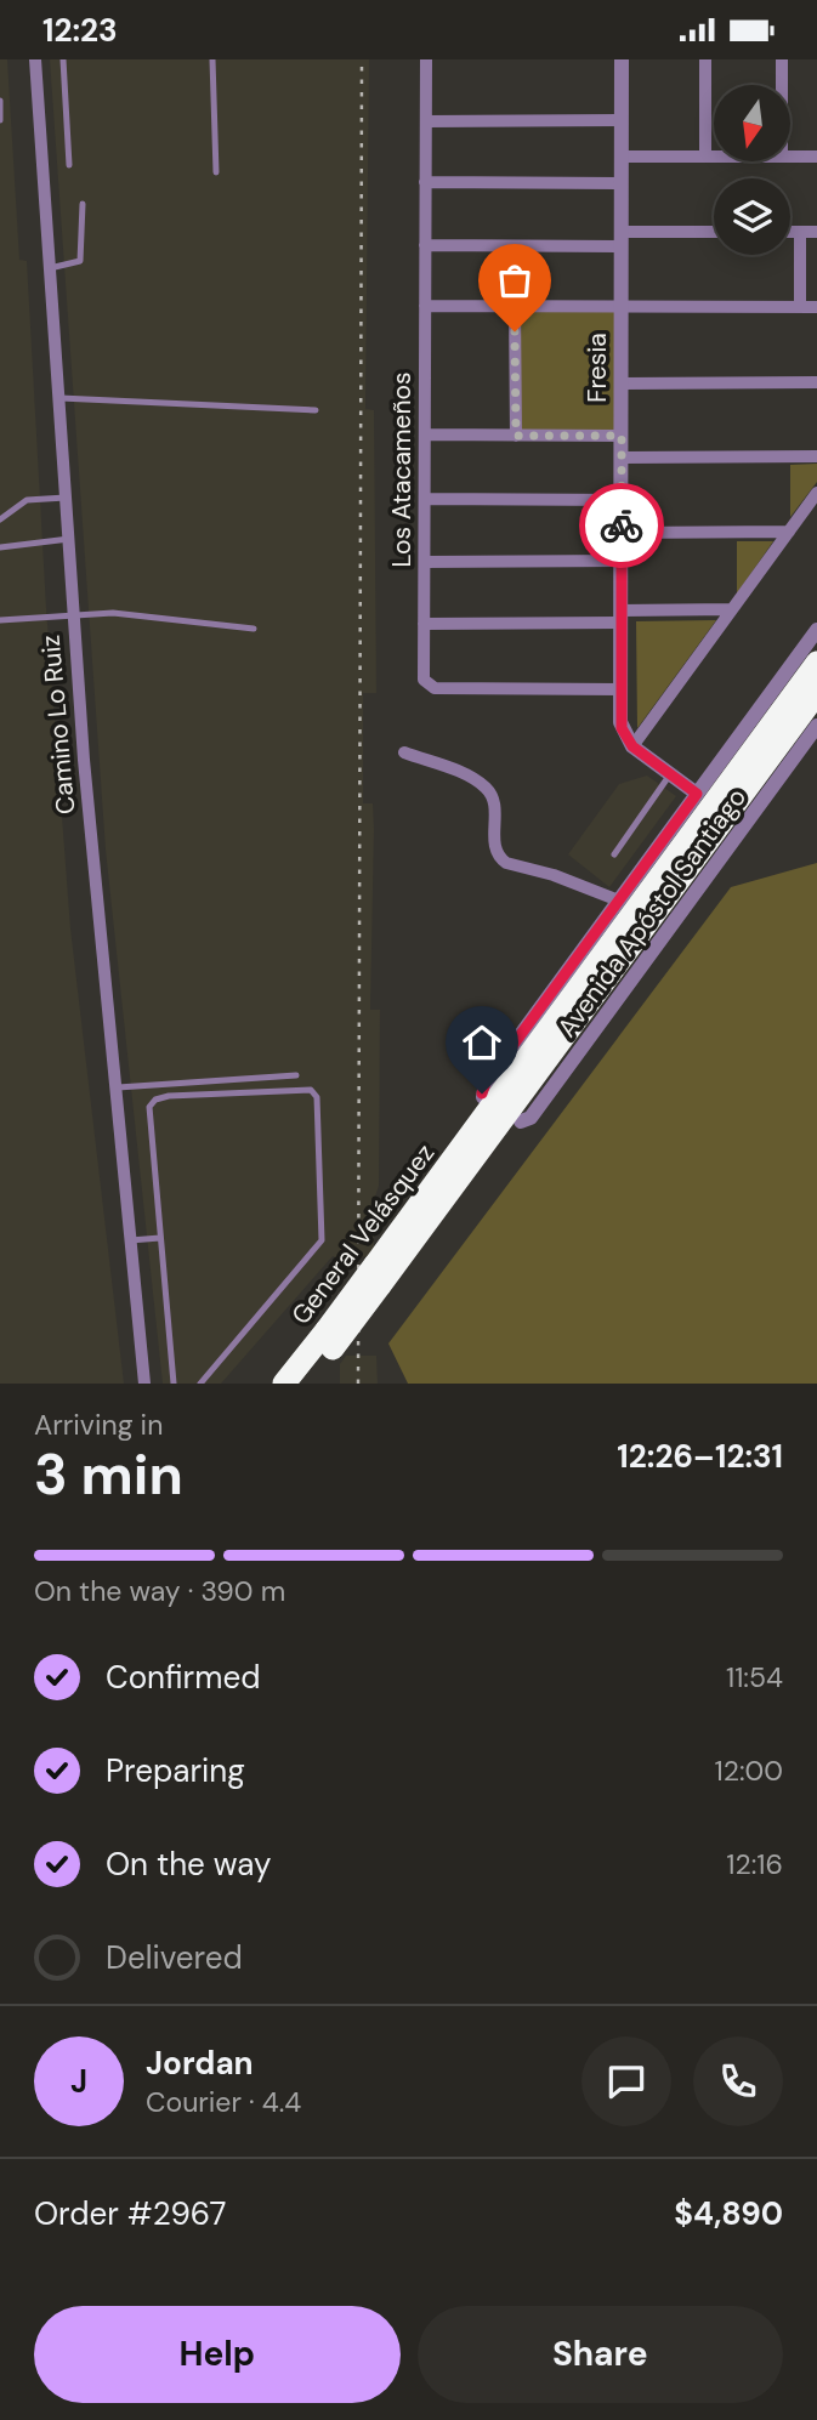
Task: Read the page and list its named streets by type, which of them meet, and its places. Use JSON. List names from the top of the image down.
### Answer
{
  "streets": {
    "highway": ["General Velásquez"],
    "street": [
      "Fresia",
      "Los Atacameños",
      "Camino Lo Ruiz",
      "Avenida Apóstol Santiago"
    ]
  },
  "crossings": [
    ["Fresia", "Los Atacameños"]
  ],
  "north": "bottom",
  "page": {
    "status": "12:23",
    "heading": ["3 min", "Arriving in", "12:26–12:31"],
    "panel": [
      "Jordan",
      "Courier · 4.4",
      "Order #2967",
      "$4,890"
    ],
    "bar": "On the way · 390 m",
    "list": [
      ["Confirmed", "11:54"],
      ["Preparing", "12:00"],
      ["On the way", "12:16"],
      "Delivered"
    ],
    "round": "J",
    "buttons": ["Help", "Share"]
  }
}
